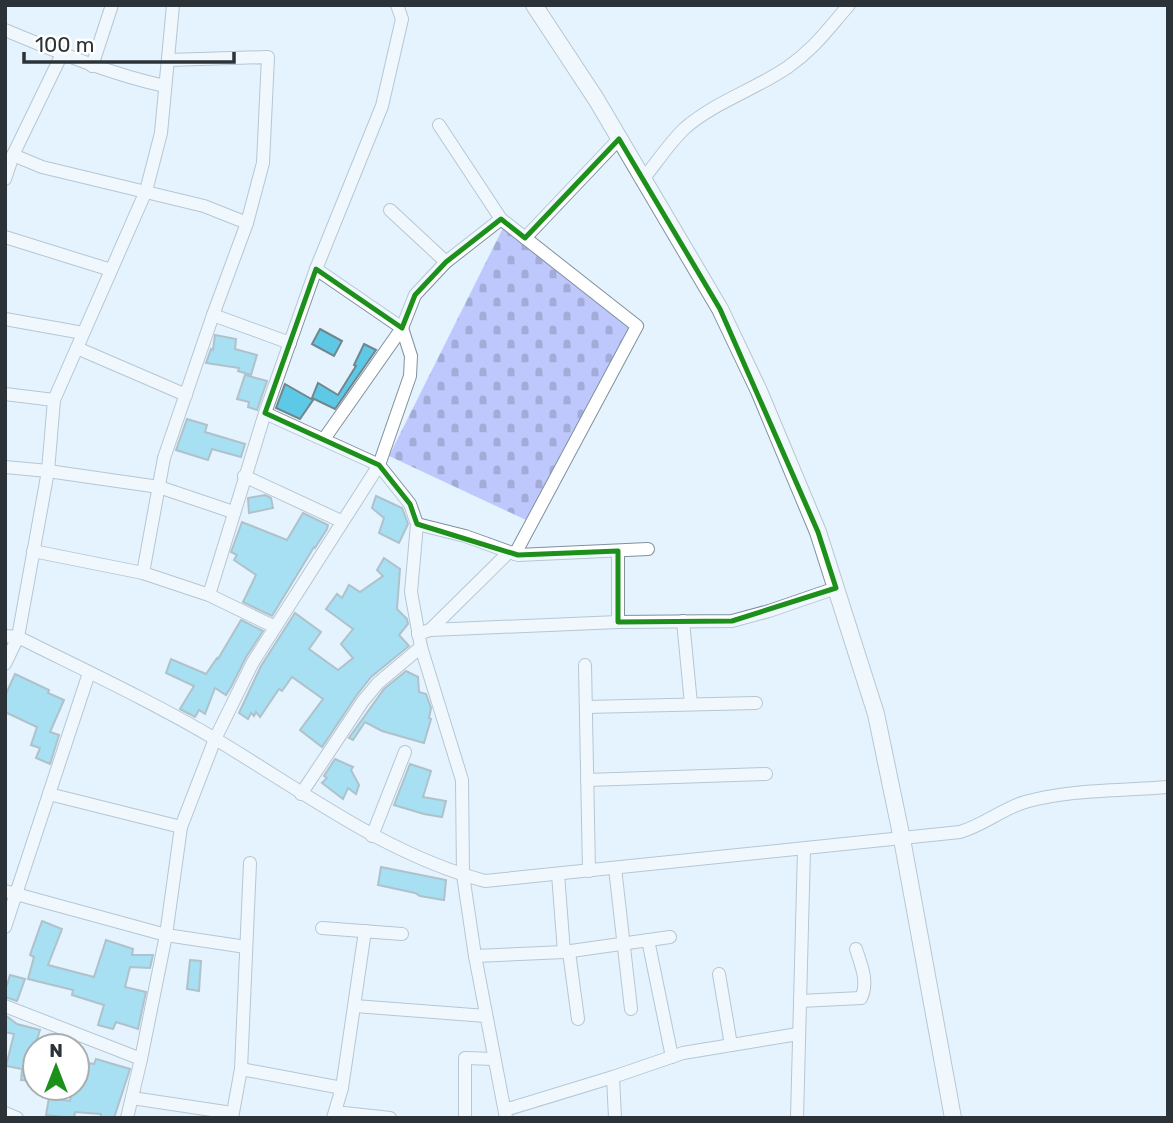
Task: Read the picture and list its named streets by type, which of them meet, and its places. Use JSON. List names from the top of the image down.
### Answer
{
  "scale_bar": "100 m",
  "north": "top"
}
